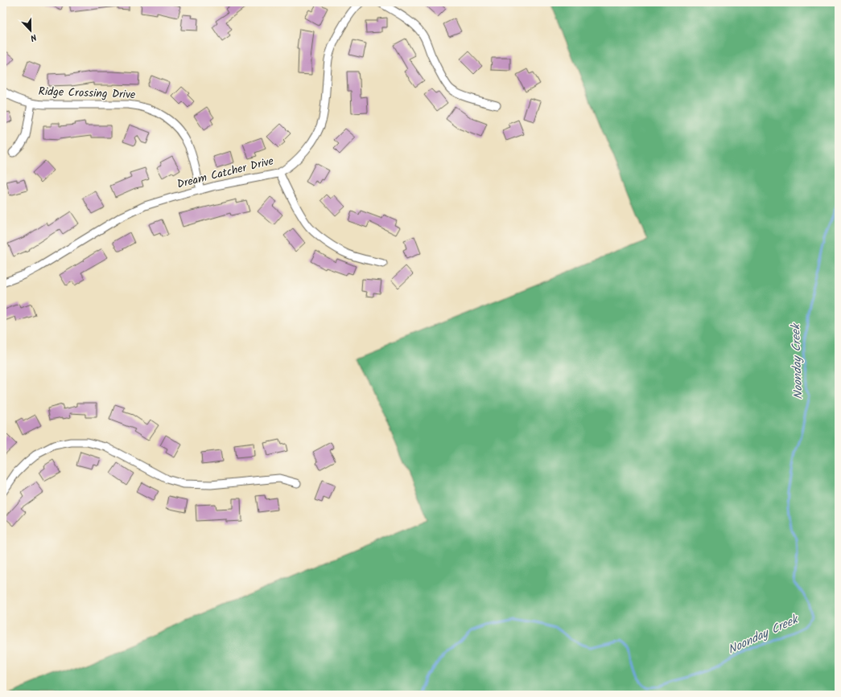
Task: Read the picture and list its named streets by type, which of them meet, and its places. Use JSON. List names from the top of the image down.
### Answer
{
  "streets": {
    "street": ["Ridge Crossing Drive", "Dream Catcher Drive"]
  },
  "crossings": [
    ["Ridge Crossing Drive", "Dream Catcher Drive"]
  ],
  "water": ["Noonday Creek"],
  "north": "bottom"
}
